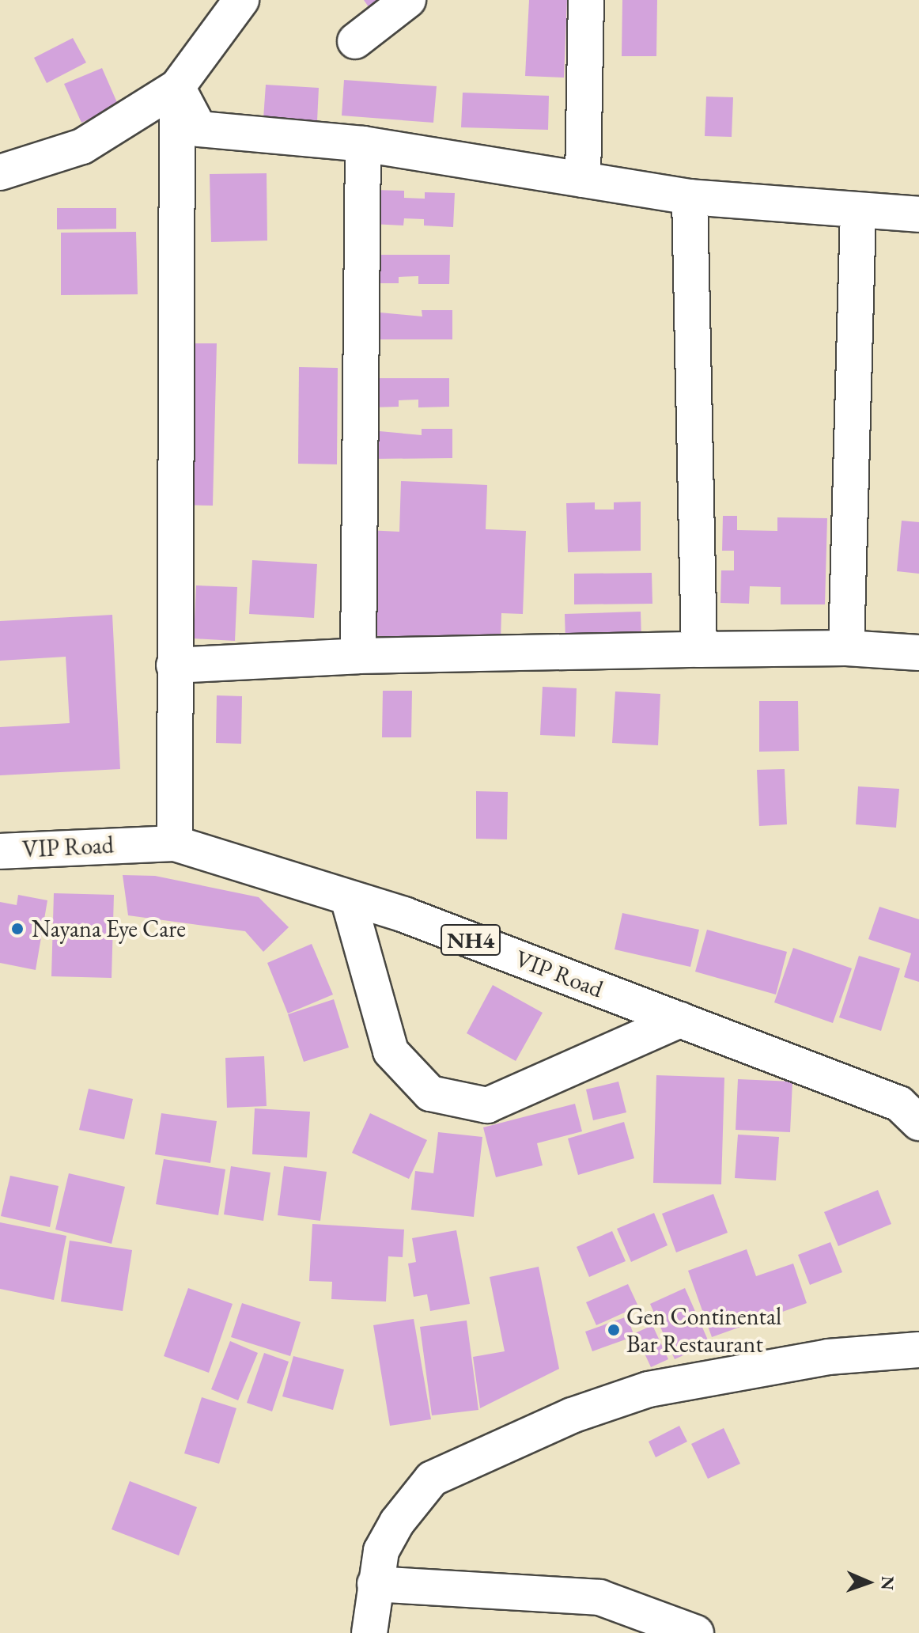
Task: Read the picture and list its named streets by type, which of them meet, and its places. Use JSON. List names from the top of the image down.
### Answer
{
  "streets": {
    "main road": ["VIP Road", "NH4"]
  },
  "places": ["Nayana Eye Care", "Gen Continental Bar Restaurant"],
  "north": "right"
}
